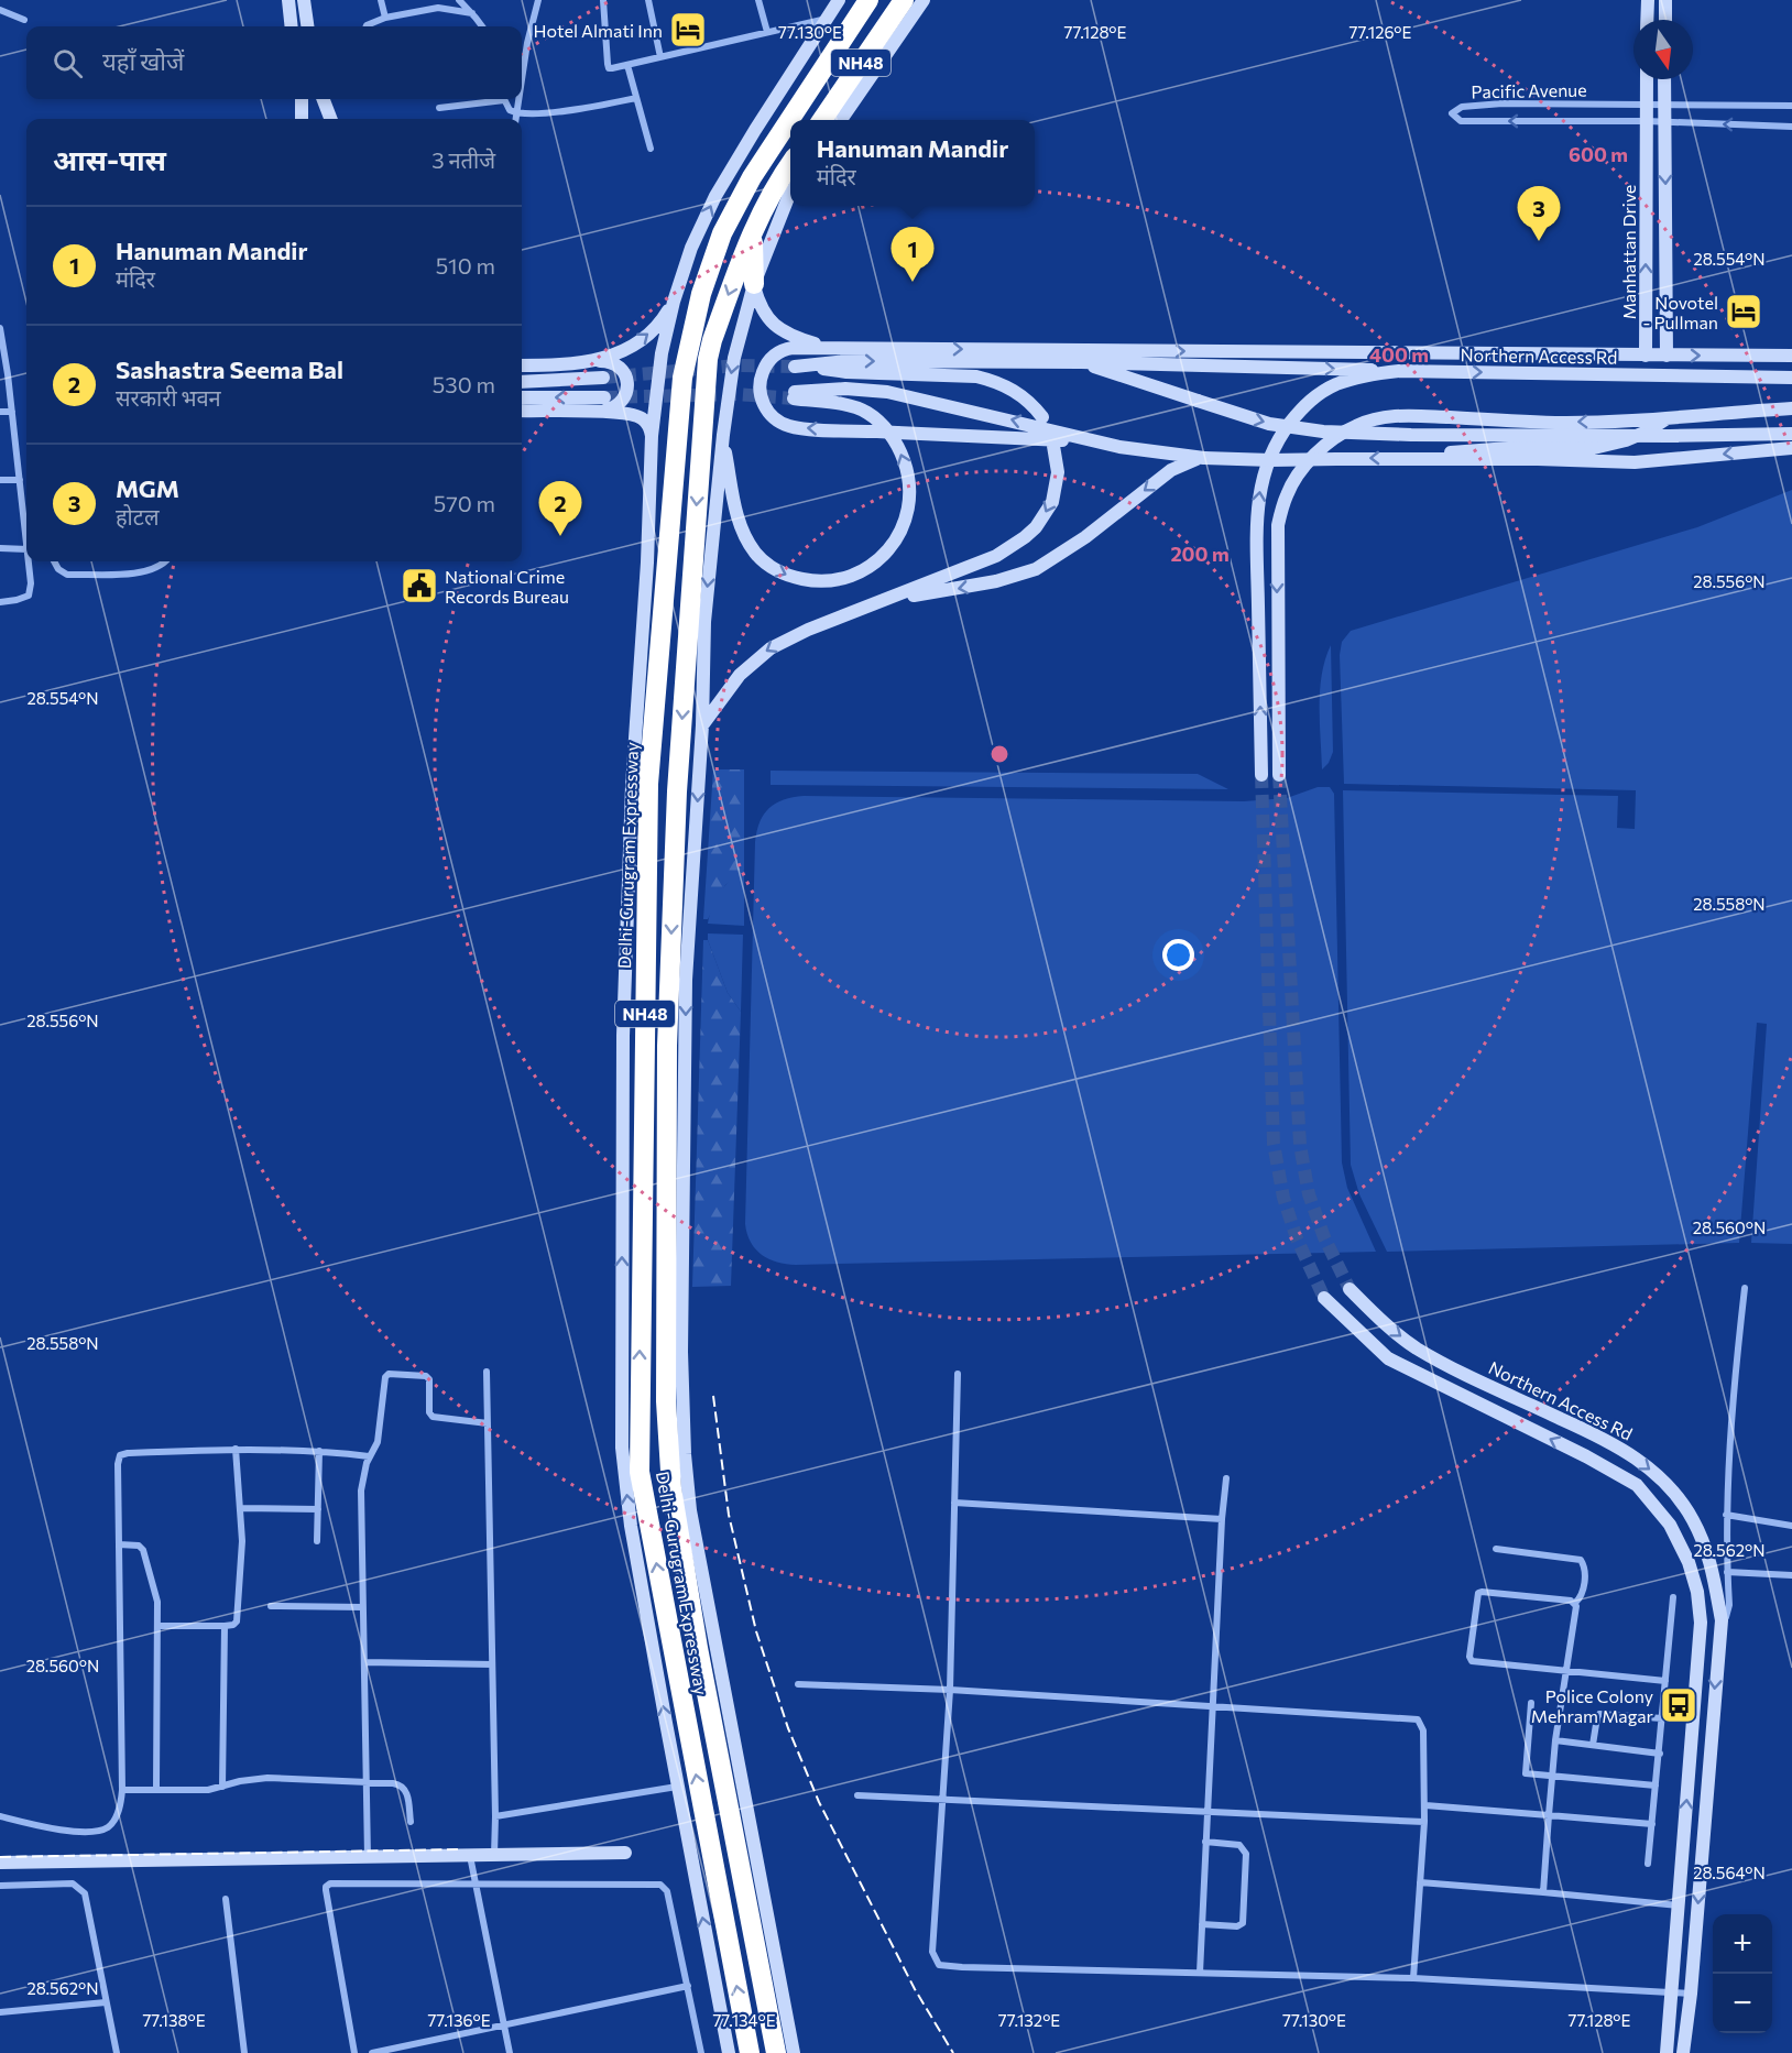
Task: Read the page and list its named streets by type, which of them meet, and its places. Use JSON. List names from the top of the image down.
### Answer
{
  "streets": {
    "highway": ["NH48", "Delhi-Gurugram Expressway"],
    "main road": ["Manhattan Drive", "Northern Access Rd"],
    "street": ["Pacific Avenue"]
  },
  "crossings": [
    ["NH48", "Delhi-Gurugram Expressway"],
    ["Pacific Avenue", "Manhattan Drive"]
  ],
  "places": {
    "hotel": ["Hotel Almati Inn", "Novotel - Pullman"],
    "public building": ["National Crime Records Bureau"],
    "bus stop": ["Police Colony Mehram Magar"]
  },
  "north": "bottom",
  "page": {
    "search": "यहाँ खोजें",
    "heading": ["आस-पास", "3 नतीजे"],
    "popup": ["Hanuman Mandir", "मंदिर"],
    "pins": ["3", "1", "2"],
    "list": [
      {
        "mark": "1",
        "name": "Hanuman Mandir",
        "note": "मंदिर",
        "value": "510 m"
      },
      {
        "mark": "2",
        "name": "Sashastra Seema Bal",
        "note": "सरकारी भवन",
        "value": "530 m"
      },
      {
        "mark": "3",
        "name": "MGM",
        "note": "होटल",
        "value": "570 m"
      }
    ],
    "map_buttons": ["+", "−"]
  },
  "coordinates": [
    "77.130°E",
    "77.128°E",
    "77.126°E",
    "28.554°N",
    "28.556°N",
    "28.558°N",
    "28.560°N",
    "28.562°N",
    "28.564°N",
    "77.138°E",
    "77.136°E",
    "77.134°E",
    "77.132°E"
  ],
  "rings": ["600 m", "400 m", "200 m"]
}
